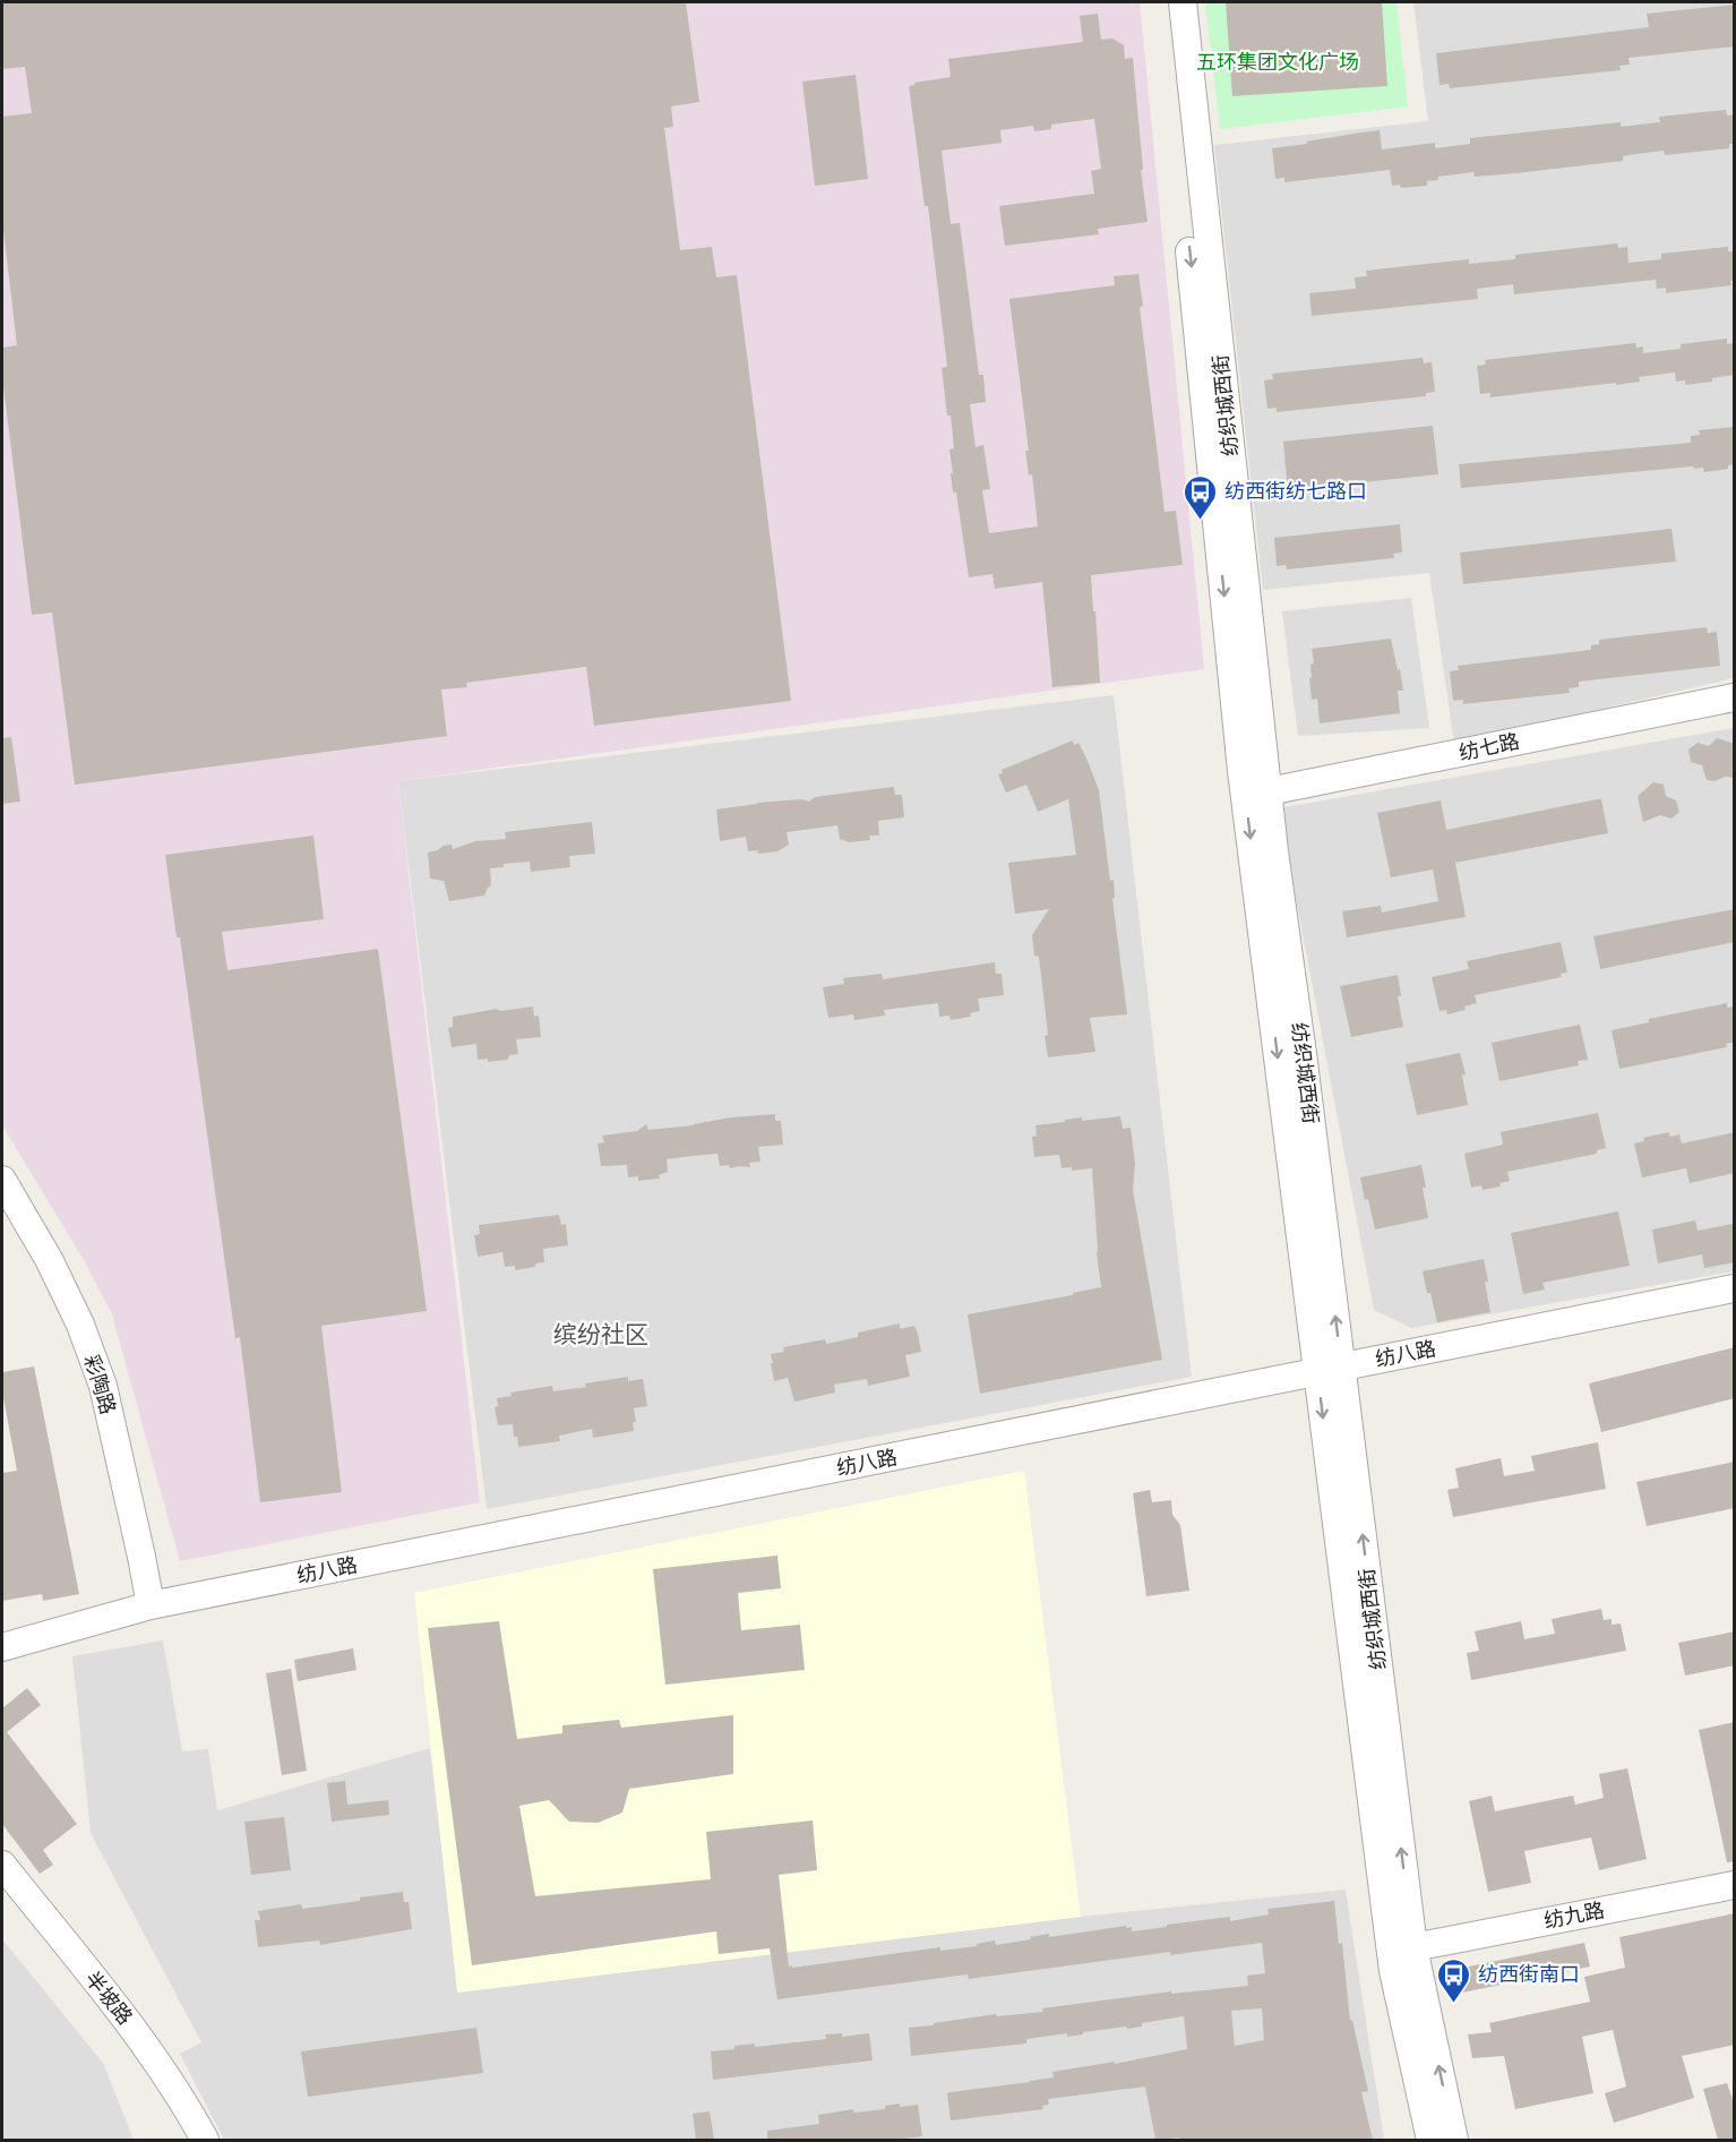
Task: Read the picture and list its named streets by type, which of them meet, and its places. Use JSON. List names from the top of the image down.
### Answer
{
  "streets": {
    "street": [
      "纺织城西街",
      "纺七路",
      "纺八路",
      "彩陶路",
      "纺九路",
      "半坡路"
    ]
  },
  "crossings": [
    ["纺织城西街", "纺七路"],
    ["纺织城西街", "纺八路"],
    ["纺织城西街", "纺九路"],
    ["纺八路", "彩陶路"]
  ],
  "districts": ["缤纷社区"],
  "parks": ["五环集团文化广场"],
  "places": {
    "bus stop": ["纺西街纺七路口", "纺西街南口"]
  }
}
